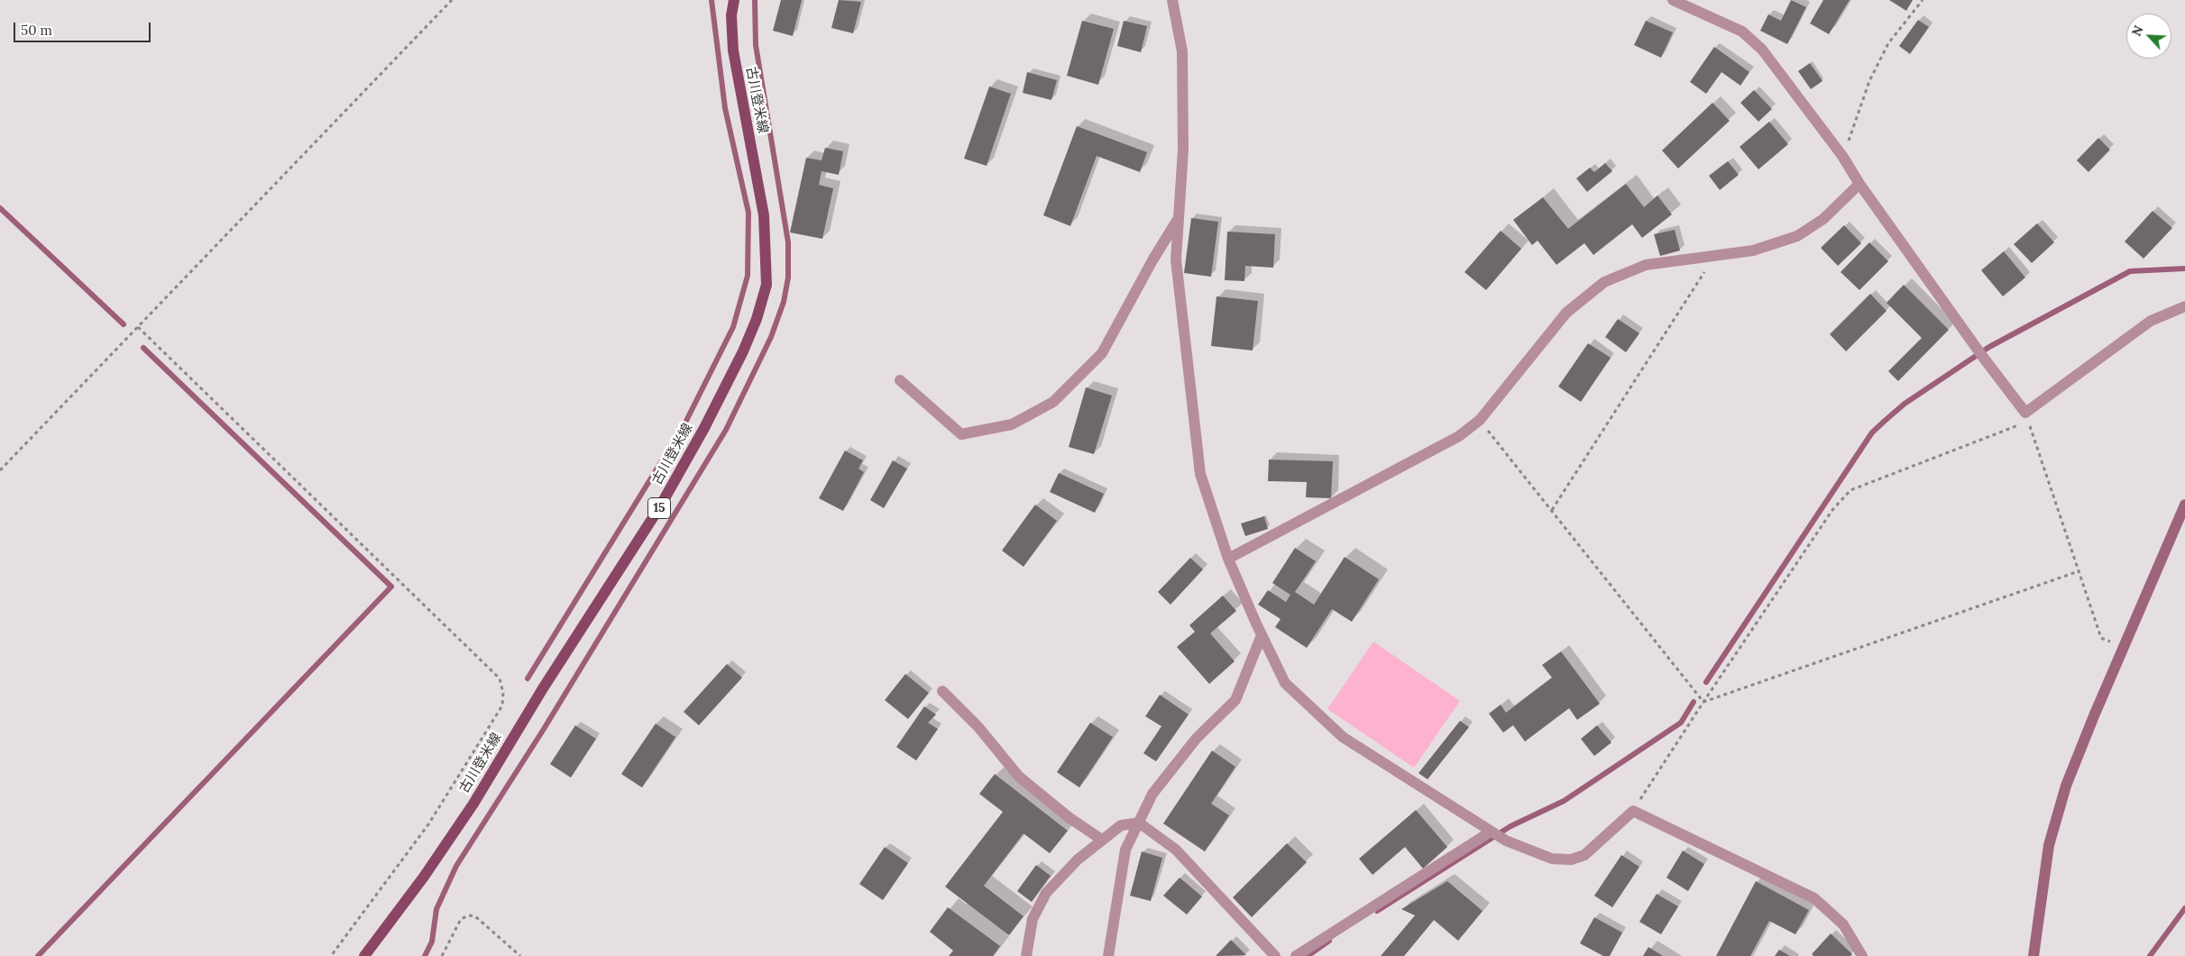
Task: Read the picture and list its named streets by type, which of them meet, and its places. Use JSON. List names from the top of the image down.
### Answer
{
  "streets": {
    "main road": ["古川登米線", "15"]
  },
  "scale_bar": "50 m",
  "north": "top left"
}
